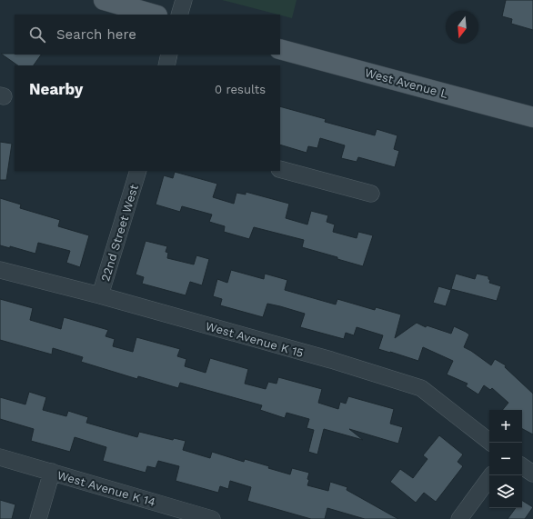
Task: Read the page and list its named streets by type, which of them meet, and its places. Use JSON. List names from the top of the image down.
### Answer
{
  "streets": {
    "main road": ["West Avenue L"],
    "street": ["22nd Street West", "West Avenue K 15", "West Avenue K 14"]
  },
  "crossings": [
    ["22nd Street West", "West Avenue K 15"]
  ],
  "north": "bottom",
  "page": {
    "search": "Search here",
    "heading": ["Nearby", "0 results"],
    "map_buttons": ["+", "−"]
  }
}
